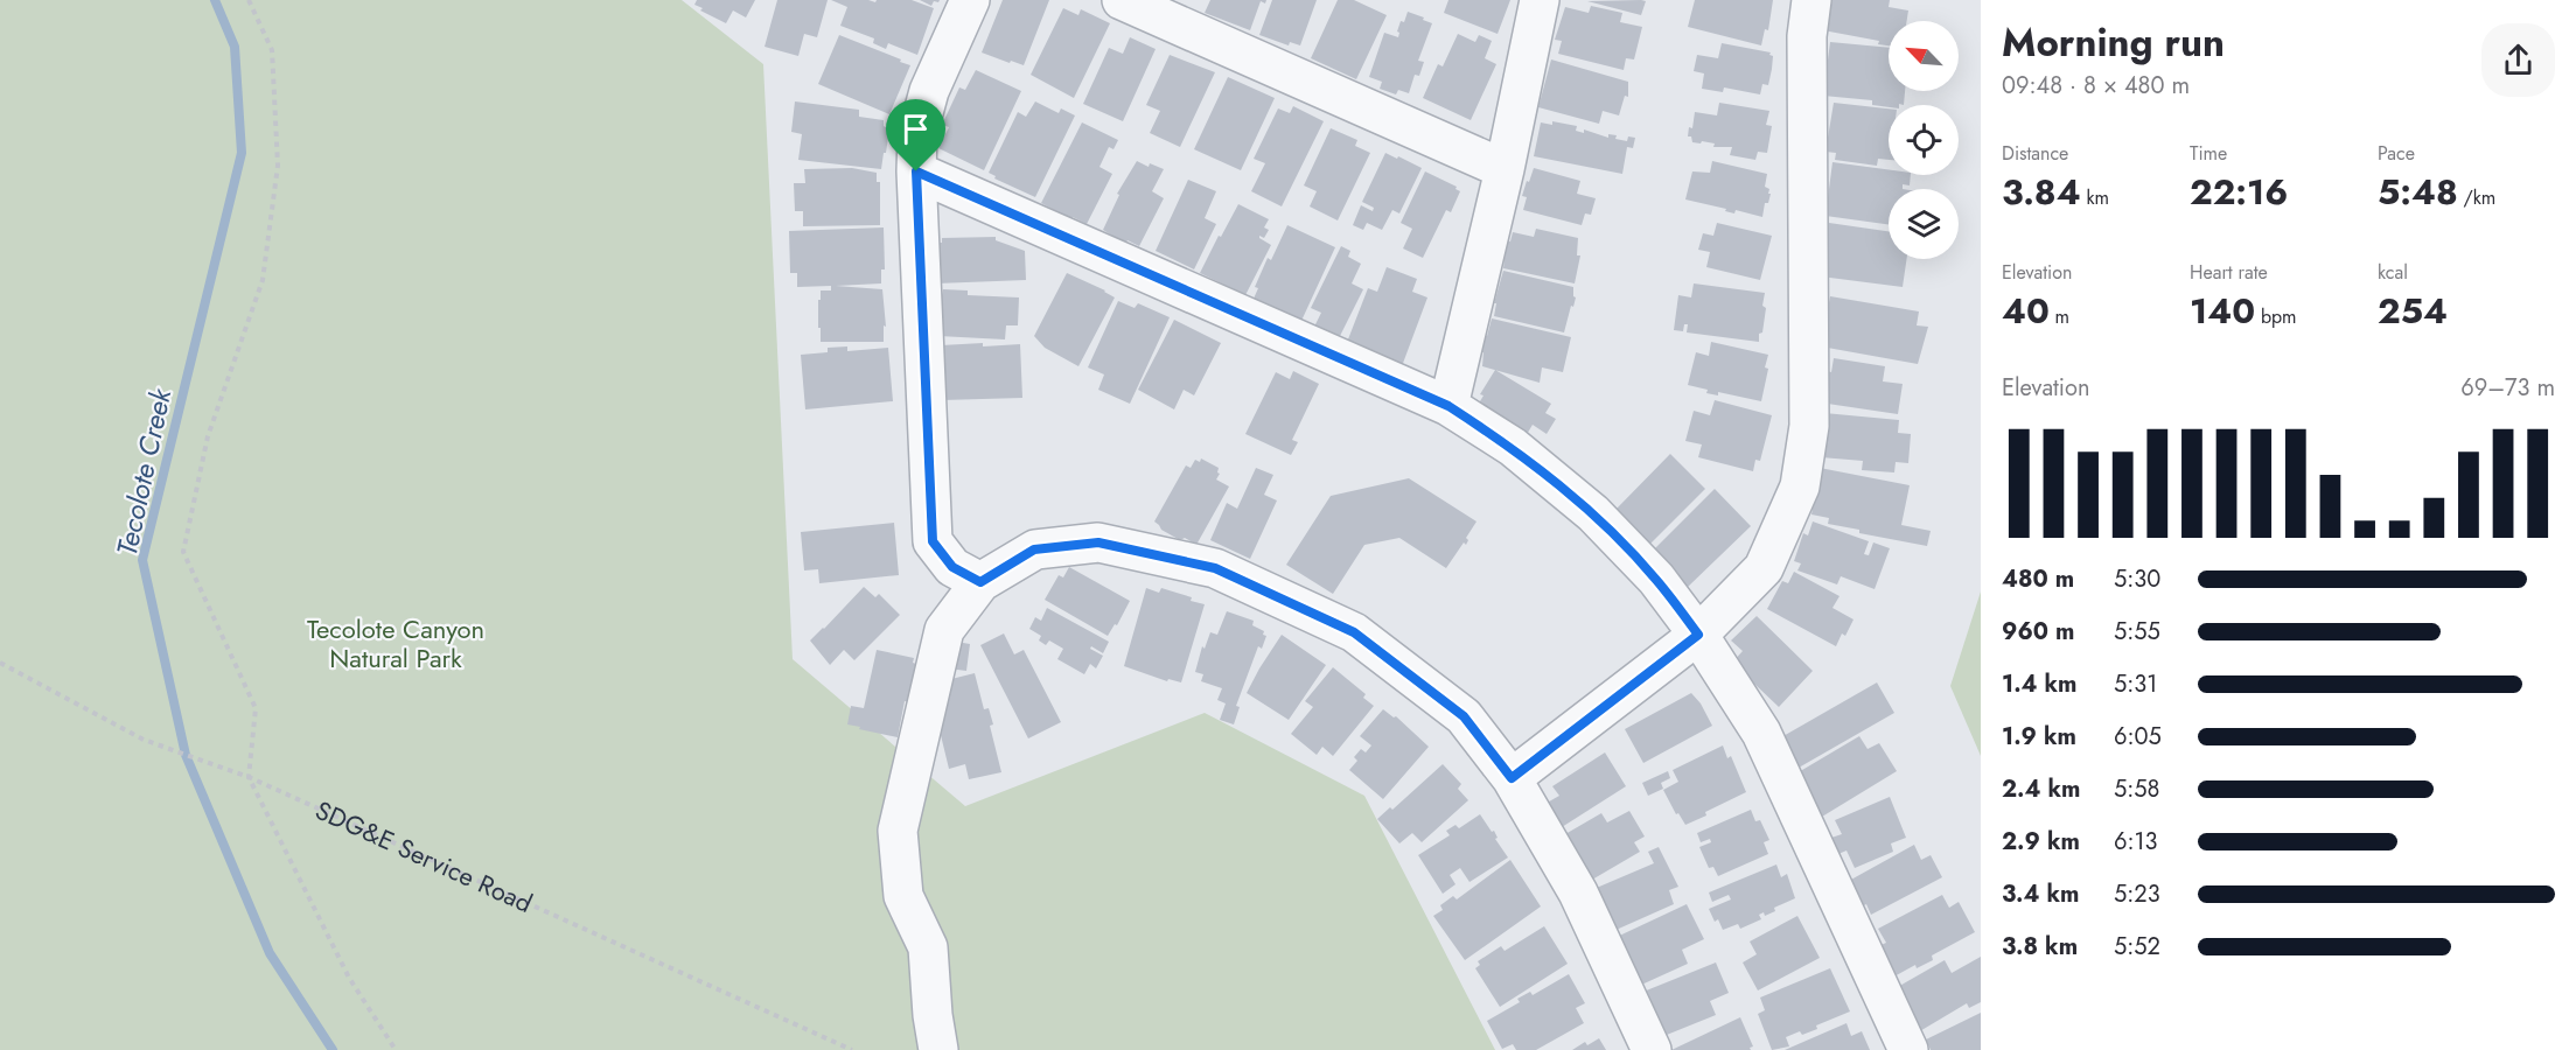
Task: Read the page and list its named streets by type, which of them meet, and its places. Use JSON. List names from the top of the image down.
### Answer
{
  "streets": {
    "path": ["SDG&E Service Road"]
  },
  "water": ["Tecolote Creek"],
  "parks": ["Tecolote Canyon Natural Park"],
  "north": "top left",
  "page": {
    "heading": ["Morning run", "09:48 · 8 × 480 m"],
    "stats": [
      ["Distance", "3.84 km"],
      ["Time", "22:16"],
      ["Pace", "5:48 /km"],
      ["Elevation", "40 m"],
      ["Heart rate", "140 bpm"],
      ["kcal", "254"]
    ],
    "chart": ["Elevation", "69–73 m"],
    "list": [
      {
        "name": "480 m",
        "note": "5:30"
      },
      {
        "name": "960 m",
        "note": "5:55"
      },
      {
        "name": "1.4 km",
        "note": "5:31"
      },
      {
        "name": "1.9 km",
        "note": "6:05"
      },
      {
        "name": "2.4 km",
        "note": "5:58"
      },
      {
        "name": "2.9 km",
        "note": "6:13"
      },
      {
        "name": "3.4 km",
        "note": "5:23"
      },
      {
        "name": "3.8 km",
        "note": "5:52"
      }
    ]
  }
}
